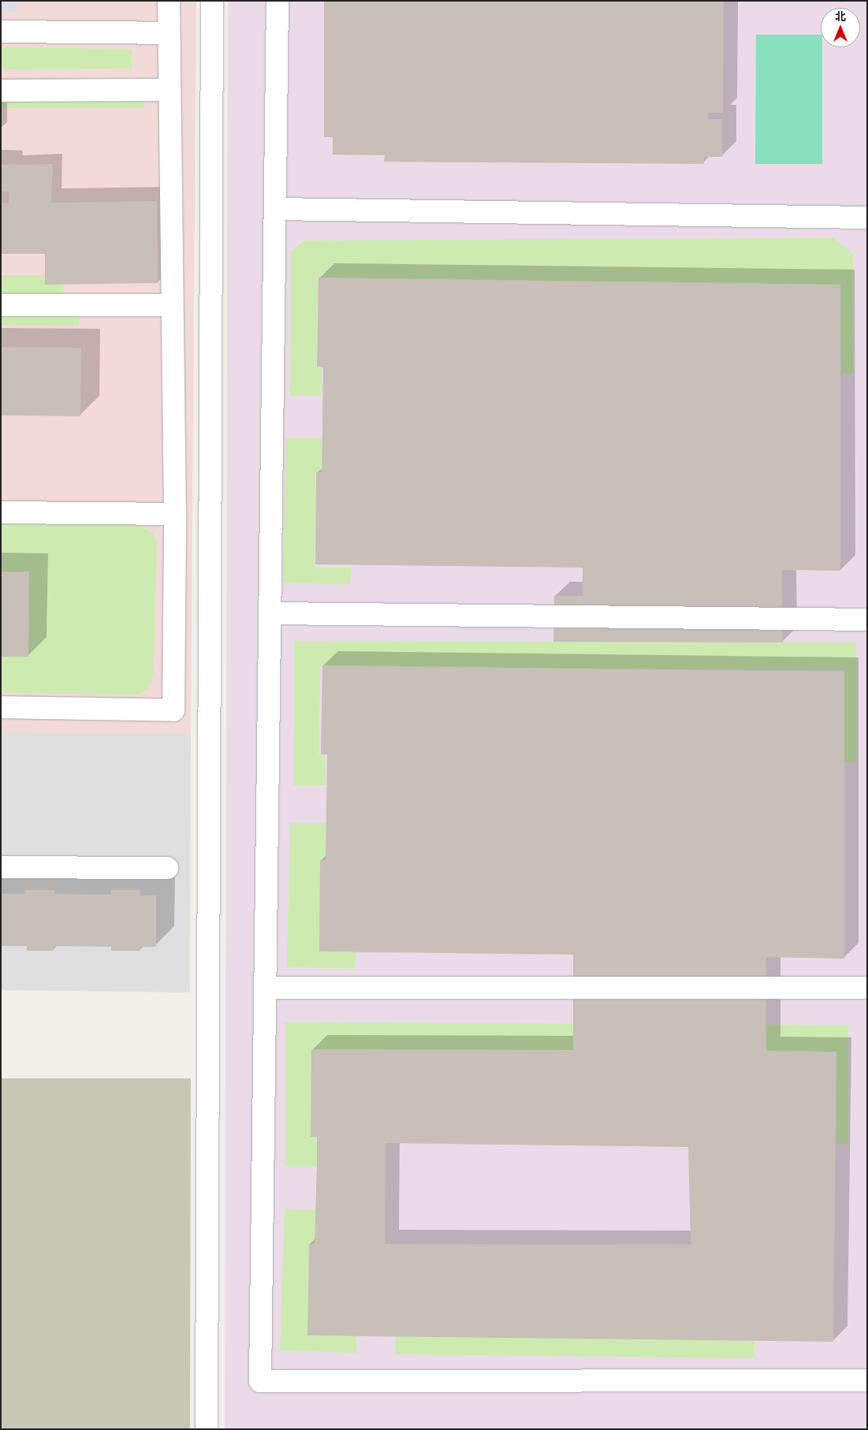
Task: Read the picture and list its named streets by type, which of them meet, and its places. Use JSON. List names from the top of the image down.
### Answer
{
  "north": "top"
}
